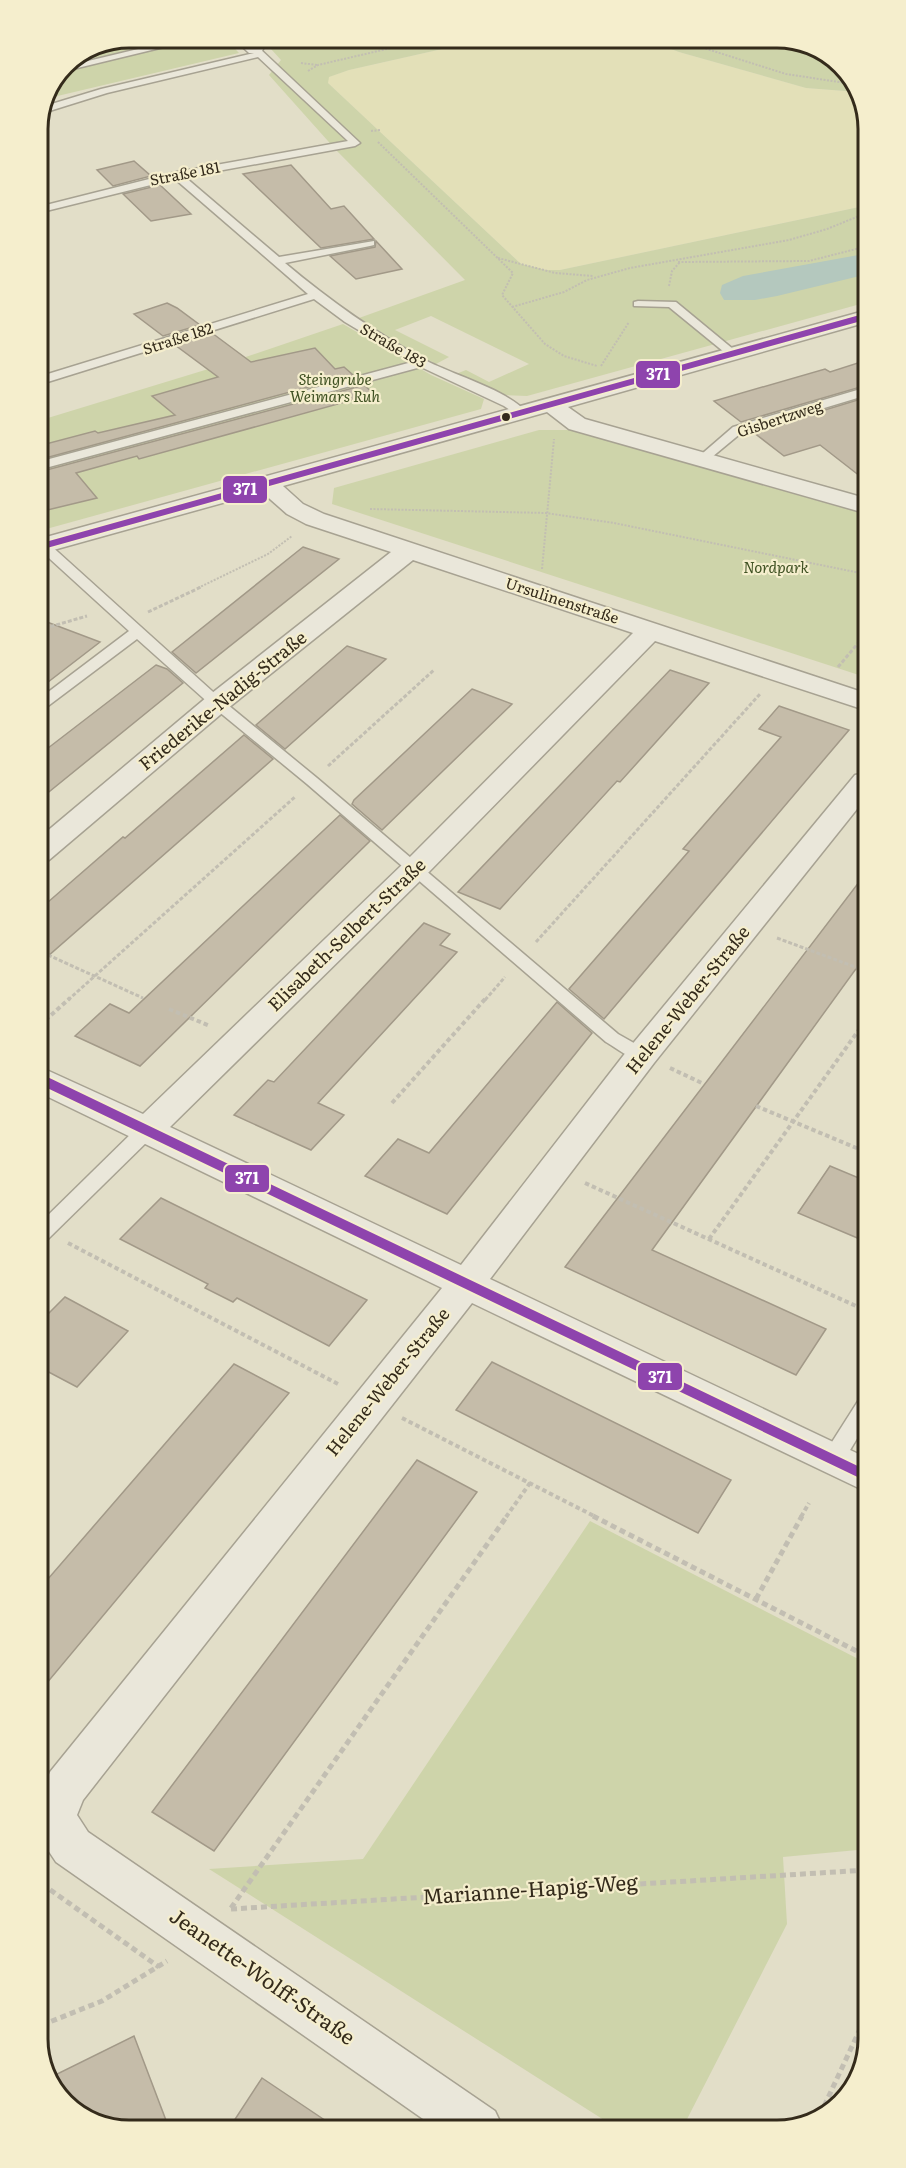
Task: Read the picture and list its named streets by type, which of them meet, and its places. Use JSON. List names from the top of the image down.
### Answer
{
  "streets": {
    "street": [
      "Ursulinenstraße",
      "Friederike-Nadig-Straße",
      "Elisabeth-Selbert-Straße",
      "Helene-Weber-Straße",
      "Jeanette-Wolff-Straße"
    ],
    "lane": [
      "Straße 181",
      "Straße 182",
      "Straße 183",
      "Gisbertzweg"
    ],
    "path": ["Marianne-Hapig-Weg"]
  },
  "crossings": [
    ["Straße 181", "Straße 183"],
    ["Straße 182", "Straße 183"],
    ["Ursulinenstraße", "Friederike-Nadig-Straße"],
    ["Ursulinenstraße", "Elisabeth-Selbert-Straße"],
    ["Helene-Weber-Straße", "Jeanette-Wolff-Straße"],
    ["Marianne-Hapig-Weg", "Jeanette-Wolff-Straße"]
  ],
  "parks": ["Steingrube Weimars Ruh", "Nordpark"],
  "lines": ["transit line 371"]
}
